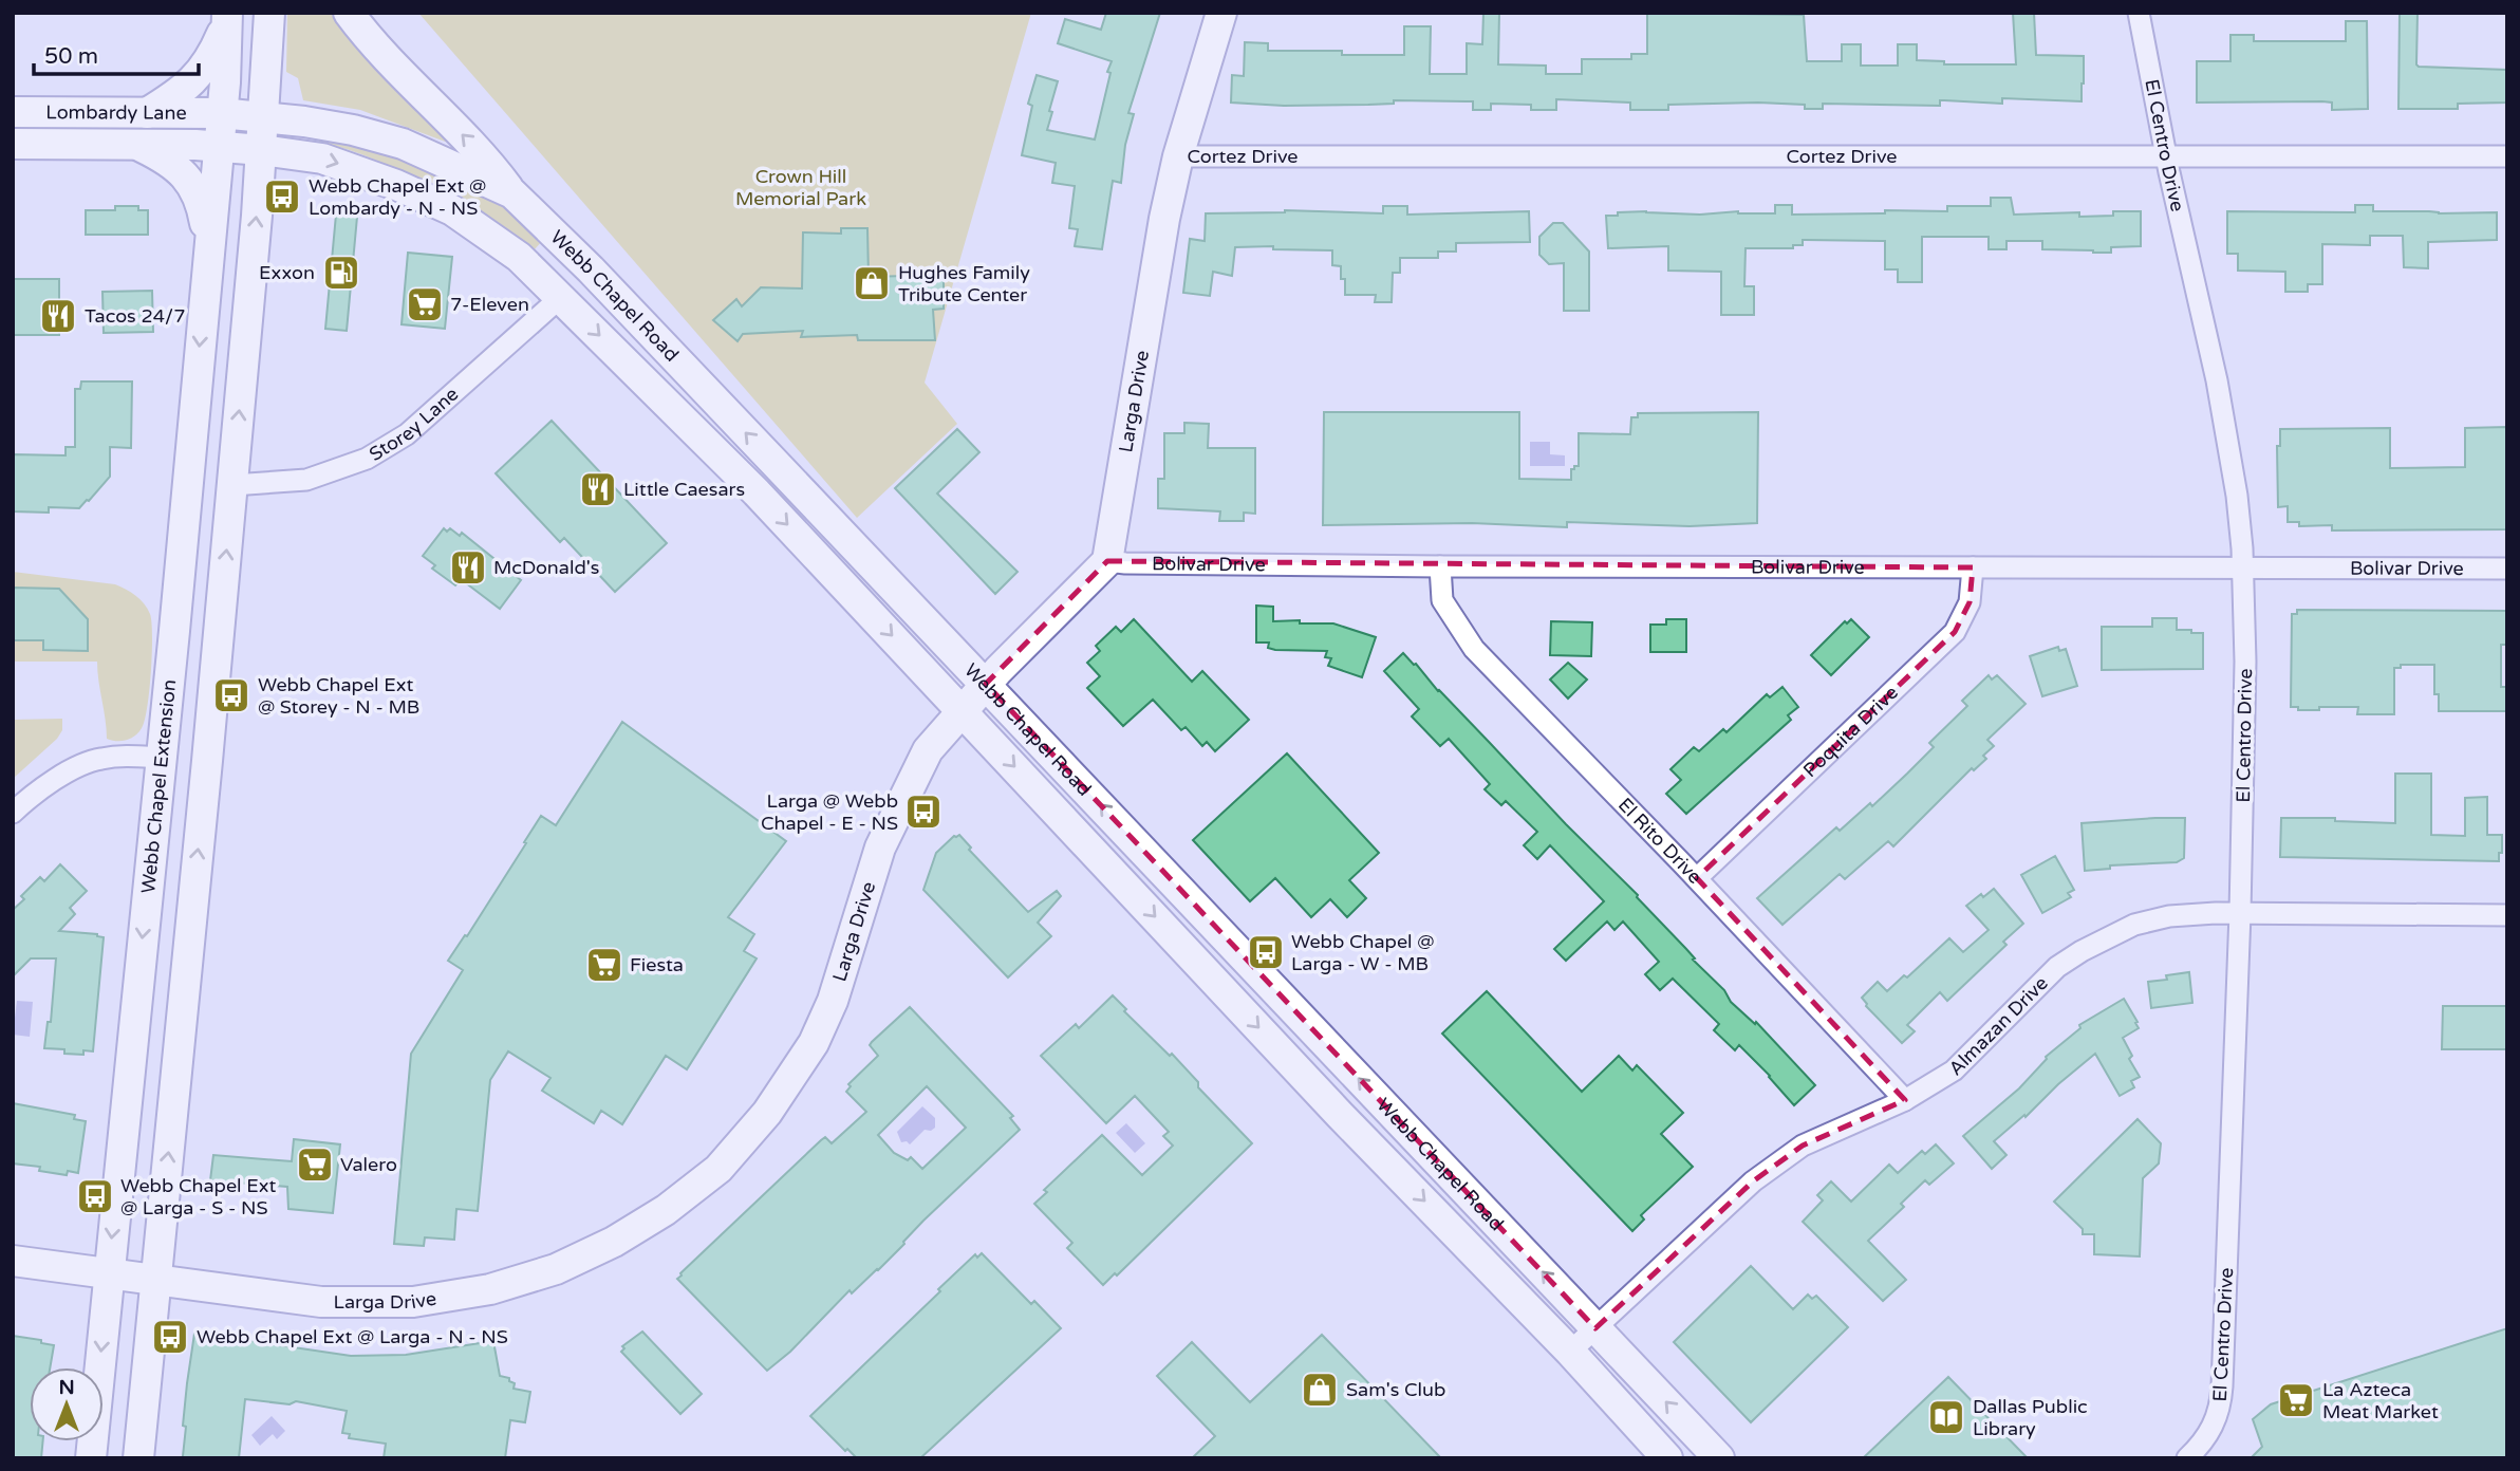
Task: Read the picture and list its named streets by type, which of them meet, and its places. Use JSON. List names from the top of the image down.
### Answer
{
  "streets": {
    "main road": [
      "Lombardy Lane",
      "Webb Chapel Road",
      "Larga Drive",
      "Webb Chapel Extension"
    ],
    "street": [
      "El Centro Drive",
      "Cortez Drive",
      "Storey Lane",
      "Bolivar Drive",
      "Poquita Drive",
      "El Rito Drive",
      "Almazan Drive"
    ]
  },
  "crossings": [
    ["Lombardy Lane", "Webb Chapel Road"],
    ["Lombardy Lane", "Webb Chapel Extension"],
    ["El Centro Drive", "Cortez Drive"],
    ["El Centro Drive", "Bolivar Drive"],
    ["El Centro Drive", "Almazan Drive"],
    ["Cortez Drive", "Larga Drive"],
    ["Webb Chapel Road", "Larga Drive"],
    ["Webb Chapel Road", "Storey Lane"],
    ["Webb Chapel Road", "Webb Chapel Extension"],
    ["Webb Chapel Road", "Almazan Drive"],
    ["Larga Drive", "Bolivar Drive"],
    ["Larga Drive", "Webb Chapel Extension"],
    ["Bolivar Drive", "Poquita Drive"],
    ["Bolivar Drive", "El Rito Drive"],
    ["Poquita Drive", "El Rito Drive"],
    ["El Rito Drive", "Almazan Drive"]
  ],
  "parks": ["Crown Hill Memorial Park"],
  "places": {
    "bus stop": [
      "Webb Chapel Ext @ Lombardy - N - NS",
      "Webb Chapel Ext @ Storey - N - MB",
      "Larga @ Webb Chapel - E - NS",
      "Webb Chapel @ Larga - W - MB",
      "Webb Chapel Ext @ Larga - S - NS",
      "Webb Chapel Ext @ Larga - N - NS"
    ],
    "fuel station": ["Exxon"],
    "shop": ["Hughes Family Tribute Center", "Sam's Club"],
    "supermarket": [
      "7-Eleven",
      "Fiesta",
      "Valero",
      "La Azteca Meat Market"
    ],
    "restaurant": ["Tacos 24/7", "Little Caesars", "McDonald's"],
    "library": ["Dallas Public Library"]
  },
  "scale_bar": "50 m",
  "north": "top"
}
